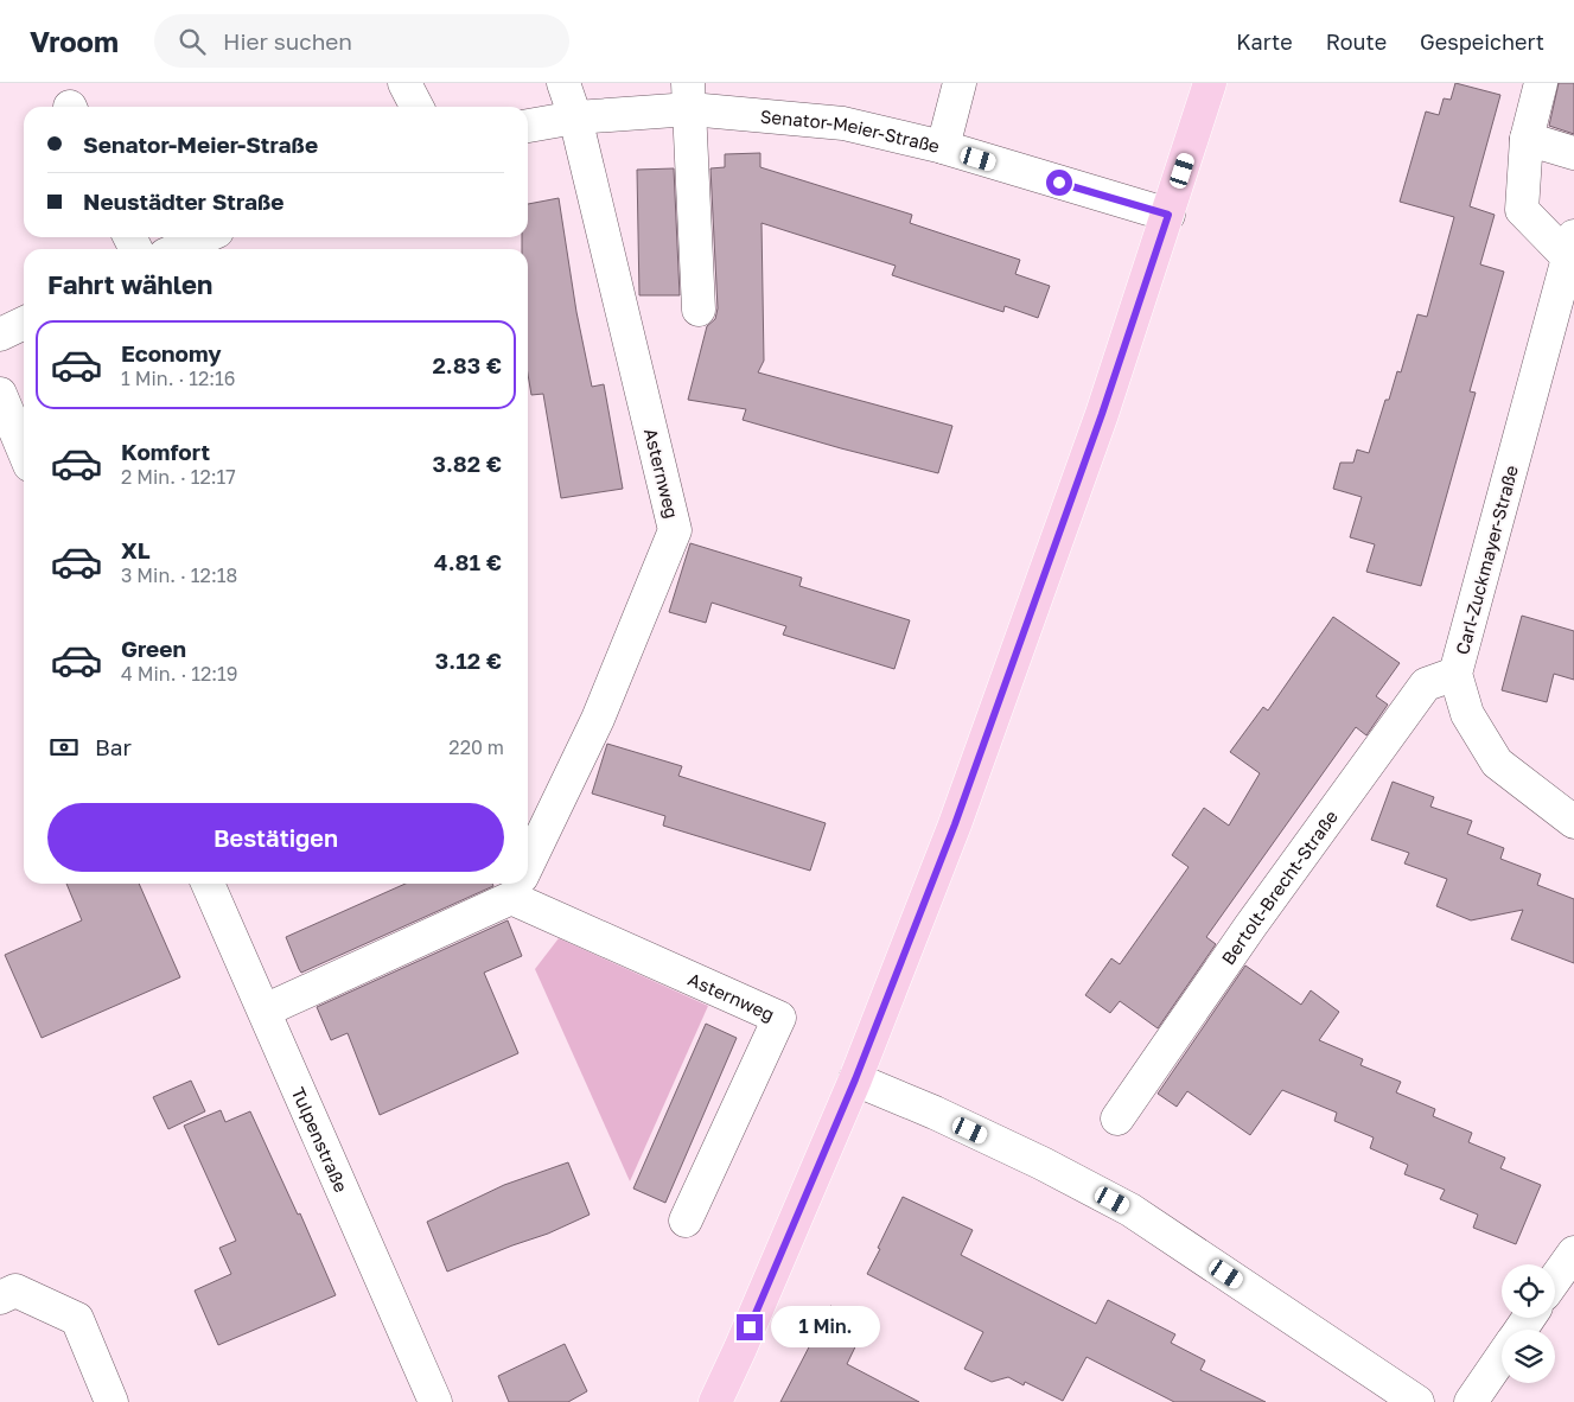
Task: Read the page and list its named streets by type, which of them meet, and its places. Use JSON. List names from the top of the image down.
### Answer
{
  "streets": {
    "street": [
      "Senator-Meier-Straße",
      "Asternweg",
      "Carl-Zuckmayer-Straße",
      "Bertolt-Brecht-Straße",
      "Tulpenstraße"
    ]
  },
  "crossings": [
    ["Senator-Meier-Straße", "Asternweg"],
    ["Carl-Zuckmayer-Straße", "Bertolt-Brecht-Straße"]
  ],
  "page": {
    "header": "Vroom",
    "search": "Hier suchen",
    "nav": ["Karte", "Route", "Gespeichert"],
    "banner": ["Senator-Meier-Straße", "Neustädter Straße"],
    "heading": "Fahrt wählen",
    "list": [
      {
        "name": "Economy",
        "note": "1 Min. · 12:16",
        "value": "2.83 €"
      },
      {
        "name": "Komfort",
        "note": "2 Min. · 12:17",
        "value": "3.82 €"
      },
      {
        "name": "XL",
        "note": "3 Min. · 12:18",
        "value": "4.81 €"
      },
      {
        "name": "Green",
        "note": "4 Min. · 12:19",
        "value": "3.12 €"
      }
    ],
    "pay": ["Bar", "220 m"],
    "buttons": "Bestätigen",
    "bubble": "1 Min."
  }
}
